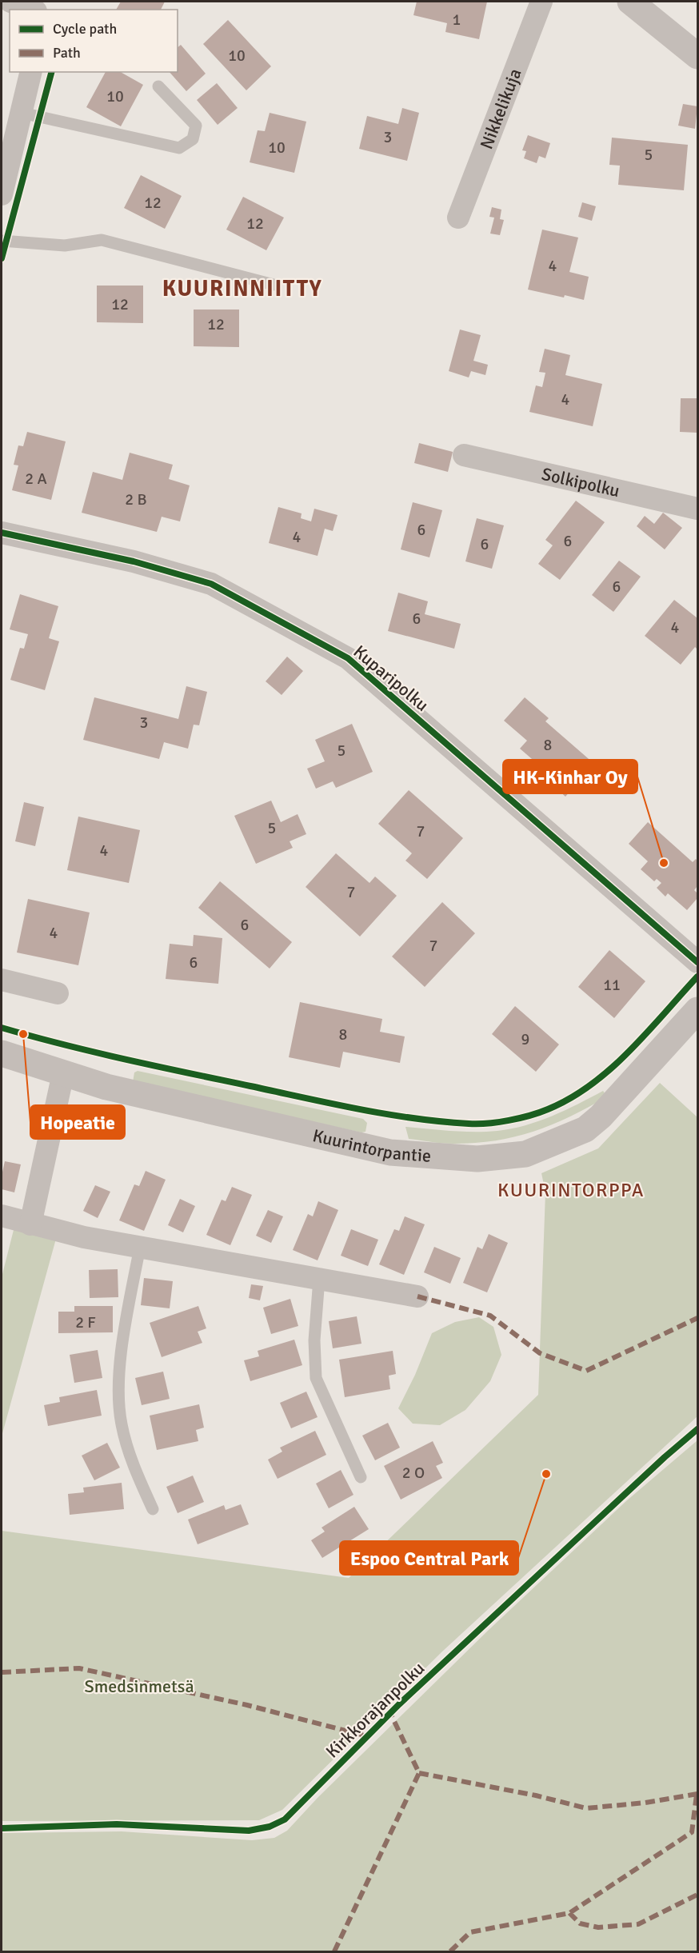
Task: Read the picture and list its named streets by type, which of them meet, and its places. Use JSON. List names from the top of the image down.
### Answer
{
  "streets": {
    "street": [
      "Nikkelikuja",
      "Solkipolku",
      "Kuparipolku",
      "Kuurintorpantie"
    ],
    "cycle path": ["Kirkkorajanpolku"]
  },
  "districts": ["KUURINNIITTY", "KUURINTORPPA"],
  "parks": ["Smedsinmetsä"],
  "places": ["HK-Kinhar Oy", "Hopeatie", "Espoo Central Park"],
  "house_numbers": [
    "1",
    "10",
    "10",
    "3",
    "10",
    "5",
    "12",
    "12",
    "4",
    "12",
    "12",
    "4",
    "2 A",
    "2 B",
    "6",
    "4",
    "6",
    "6",
    "6",
    "6",
    "4",
    "3",
    "8",
    "5",
    "5",
    "7",
    "4",
    "7",
    "6",
    "4",
    "7",
    "6",
    "11",
    "8",
    "9",
    "2 F",
    "2 O"
  ],
  "legend": ["Cycle path", "Path"]
}
